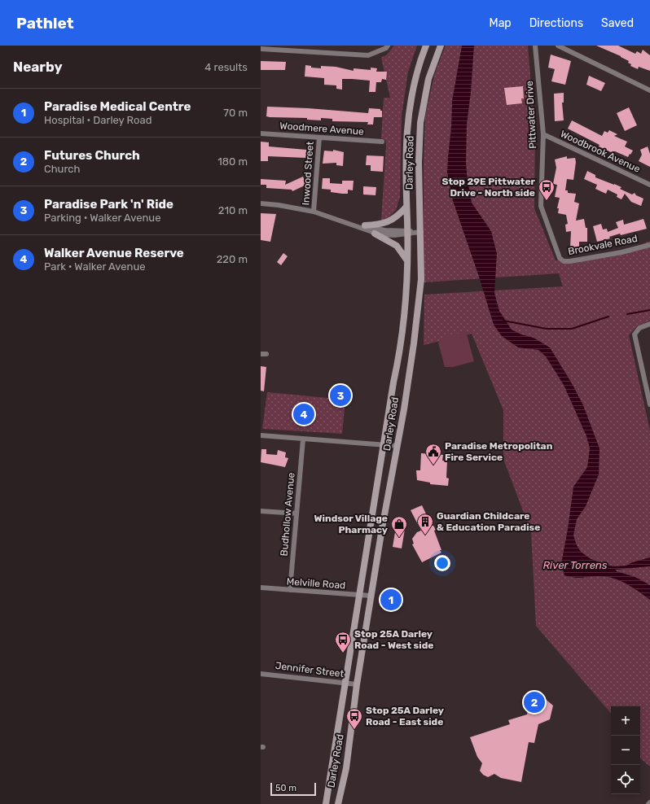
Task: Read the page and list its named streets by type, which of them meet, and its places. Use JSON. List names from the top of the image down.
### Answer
{
  "streets": {
    "main road": ["Darley Road"],
    "street": [
      "Pittwater Drive",
      "Woodmere Avenue",
      "Woodbrook Avenue",
      "Inwood Street",
      "Brookvale Road",
      "Budhollow Avenue",
      "Melville Road",
      "Jennifer Street"
    ]
  },
  "crossings": [
    ["Pittwater Drive", "Woodbrook Avenue"],
    ["Pittwater Drive", "Brookvale Road"],
    ["Woodmere Avenue", "Inwood Street"],
    ["Darley Road", "Melville Road"],
    ["Darley Road", "Jennifer Street"],
    ["Budhollow Avenue", "Melville Road"]
  ],
  "water": ["River Torrens"],
  "places": {
    "bus stop": ["Stop 29E Pittwater Drive - North side", "Stop 25A Darley Road - West side", "Stop 25A Darley Road - East side"],
    "public building": ["Paradise Metropolitan Fire Service"],
    "building": ["Guardian Childcare & Education Paradise"],
    "shop": ["Windsor Village Pharmacy"]
  },
  "scale_bar": "50 m",
  "page": {
    "header": "Pathlet",
    "nav": ["Map", "Directions", "Saved"],
    "heading": ["Nearby", "4 results"],
    "list": [
      {
        "mark": "1",
        "name": "Paradise Medical Centre",
        "note": "Hospital · Darley Road",
        "value": "70 m"
      },
      {
        "mark": "2",
        "name": "Futures Church",
        "note": "Church",
        "value": "180 m"
      },
      {
        "mark": "3",
        "name": "Paradise Park 'n' Ride",
        "note": "Parking · Walker Avenue",
        "value": "210 m"
      },
      {
        "mark": "4",
        "name": "Walker Avenue Reserve",
        "note": "Park · Walker Avenue",
        "value": "220 m"
      }
    ],
    "pins": [
      "3",
      "4",
      "1",
      "2"
    ],
    "map_buttons": ["+", "−"],
    "scale": "50 m"
  }
}
